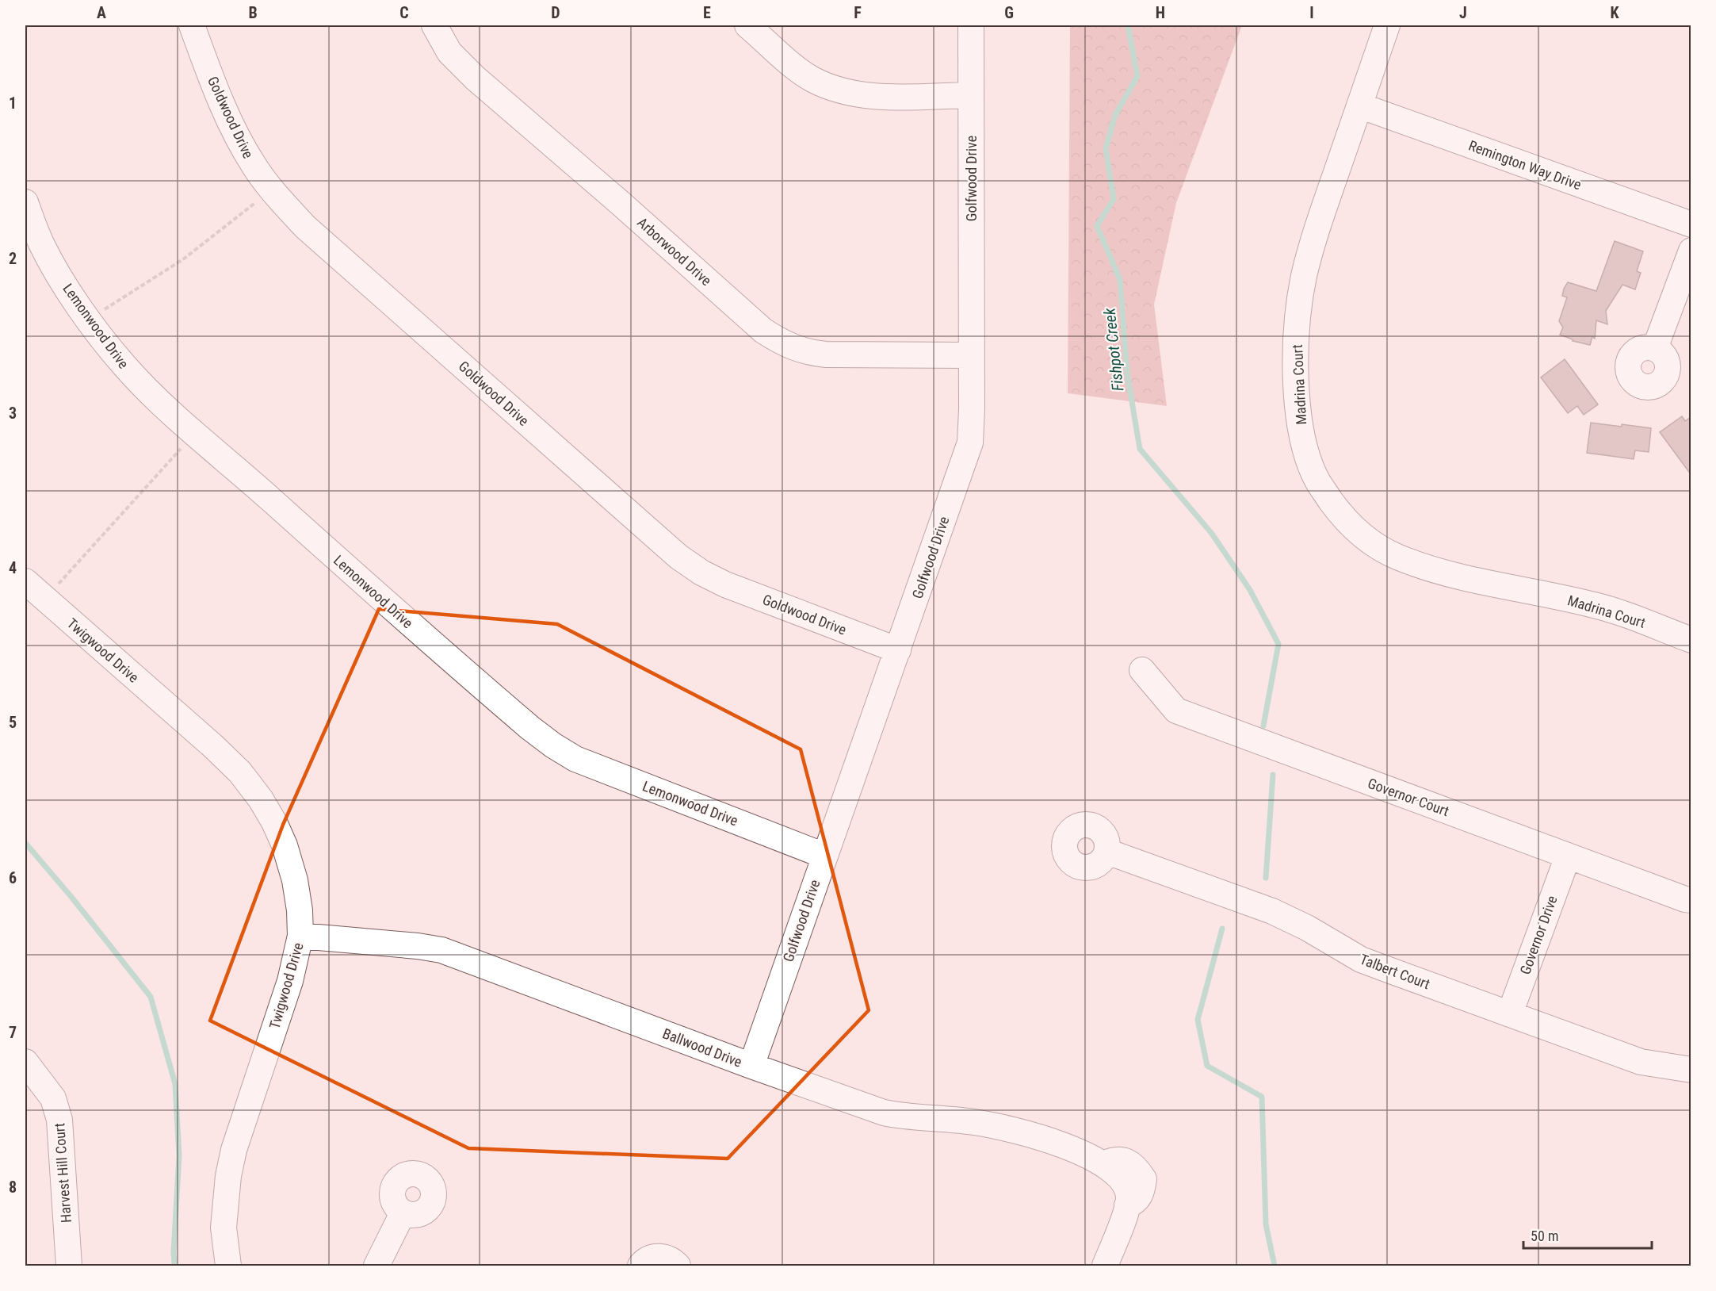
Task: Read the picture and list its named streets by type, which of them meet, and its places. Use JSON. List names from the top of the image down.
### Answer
{
  "streets": {
    "street": [
      "Goldwood Drive",
      "Remington Way Drive",
      "Golfwood Drive",
      "Arborwood Drive",
      "Lemonwood Drive",
      "Madrina Court",
      "Twigwood Drive",
      "Governor Court",
      "Governor Drive",
      "Talbert Court",
      "Ballwood Drive",
      "Harvest Hill Court"
    ]
  },
  "crossings": [
    ["Goldwood Drive", "Golfwood Drive"],
    ["Remington Way Drive", "Madrina Court"],
    ["Golfwood Drive", "Arborwood Drive"],
    ["Golfwood Drive", "Lemonwood Drive"],
    ["Golfwood Drive", "Ballwood Drive"],
    ["Twigwood Drive", "Ballwood Drive"],
    ["Governor Court", "Governor Drive"],
    ["Governor Drive", "Talbert Court"]
  ],
  "water": ["Fishpot Creek"],
  "scale_bar": "50 m",
  "grid": {
    "columns": [
      "A",
      "B",
      "C",
      "D",
      "E",
      "F",
      "G",
      "H",
      "I",
      "J",
      "K"
    ],
    "rows": [
      "1",
      "2",
      "3",
      "4",
      "5",
      "6",
      "7",
      "8"
    ]
  }
}
